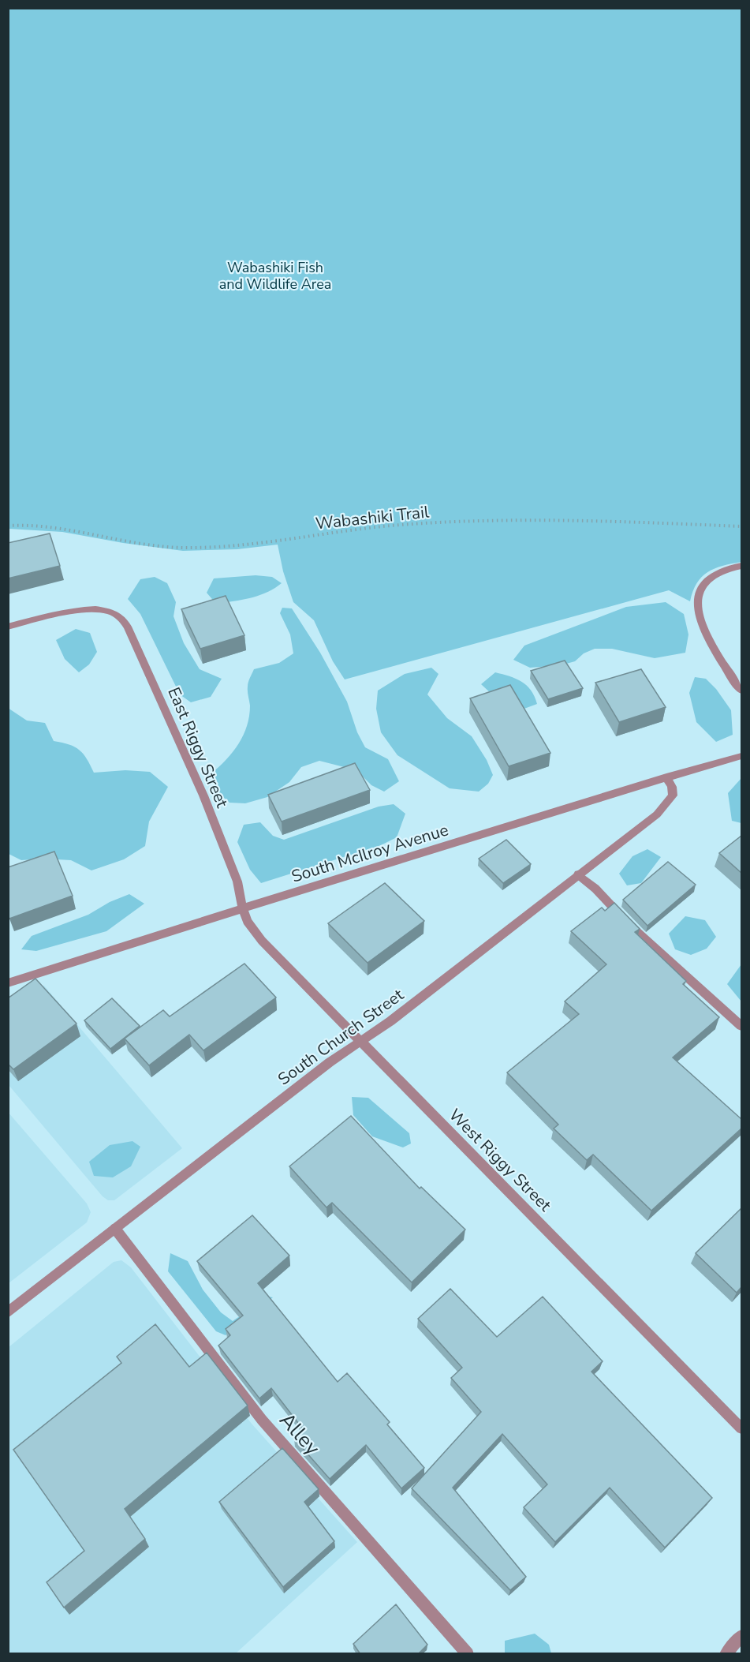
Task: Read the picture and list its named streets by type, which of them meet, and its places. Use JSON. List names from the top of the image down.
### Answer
{
  "streets": {
    "street": [
      "East Riggy Street",
      "South McIlroy Avenue",
      "South Church Street",
      "West Riggy Street",
      "Alley"
    ],
    "path": ["Wabashiki Trail"]
  },
  "crossings": [
    ["East Riggy Street", "South McIlroy Avenue"],
    ["East Riggy Street", "West Riggy Street"],
    ["South McIlroy Avenue", "South Church Street"],
    ["South McIlroy Avenue", "West Riggy Street"],
    ["South Church Street", "West Riggy Street"],
    ["South Church Street", "Alley"]
  ],
  "parks": ["Wabashiki Fish and Wildlife Area"]
}
